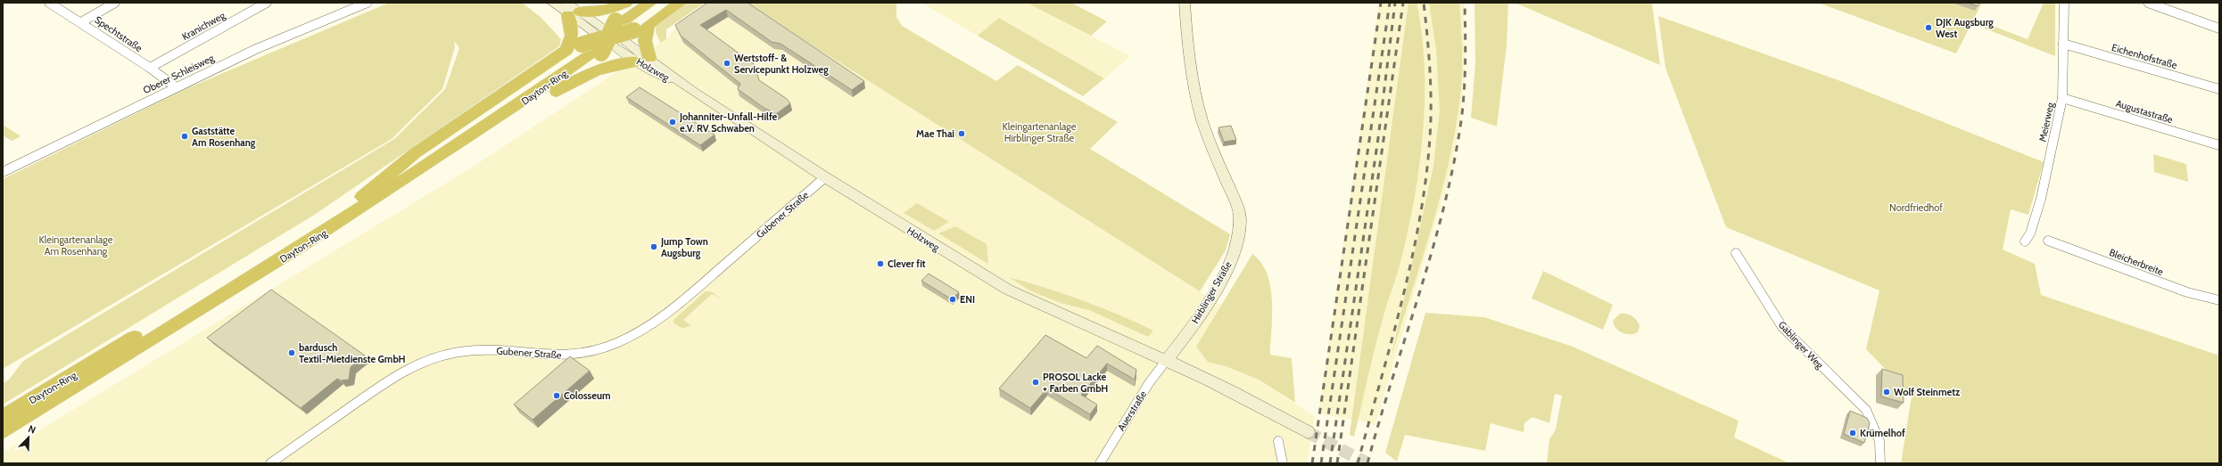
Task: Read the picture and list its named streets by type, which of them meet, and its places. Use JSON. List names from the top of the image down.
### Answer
{
  "streets": {
    "highway": ["Dayton-Ring"],
    "main road": ["Holzweg", "Hirblinger Straße"],
    "street": [
      "Kranichweg",
      "Spechtstraße",
      "Eichenhofstraße",
      "Oberer Schleisweg",
      "Augustastraße",
      "Meierweg",
      "Gubener Straße",
      "Bleicherbreite",
      "Gablinger Weg",
      "Auerstraße"
    ]
  },
  "crossings": [
    ["Kranichweg", "Spechtstraße"],
    ["Spechtstraße", "Oberer Schleisweg"],
    ["Eichenhofstraße", "Meierweg"],
    ["Holzweg", "Dayton-Ring"],
    ["Holzweg", "Gubener Straße"],
    ["Holzweg", "Hirblinger Straße"],
    ["Holzweg", "Auerstraße"],
    ["Augustastraße", "Meierweg"],
    ["Hirblinger Straße", "Auerstraße"]
  ],
  "parks": ["Kleingartenanlage Hirblinger Straße", "Nordfriedhof", "Kleingartenanlage Am Rosenhang"],
  "places": [
    "DJK Augsburg West",
    "Wertstoff- & Servicepunkt Holzweg",
    "Johanniter-Unfall-Hilfe e.V. RV Schwaben",
    "Mae Thai",
    "Gaststätte Am Rosenhang",
    "Jump Town Augsburg",
    "Clever fit",
    "ENI",
    "bardusch Textil-Mietdienste GmbH",
    "PROSOL Lacke + Farben GmbH",
    "Wolf Steinmetz",
    "Colosseum",
    "Krümelhof"
  ],
  "north": "top right"
}
